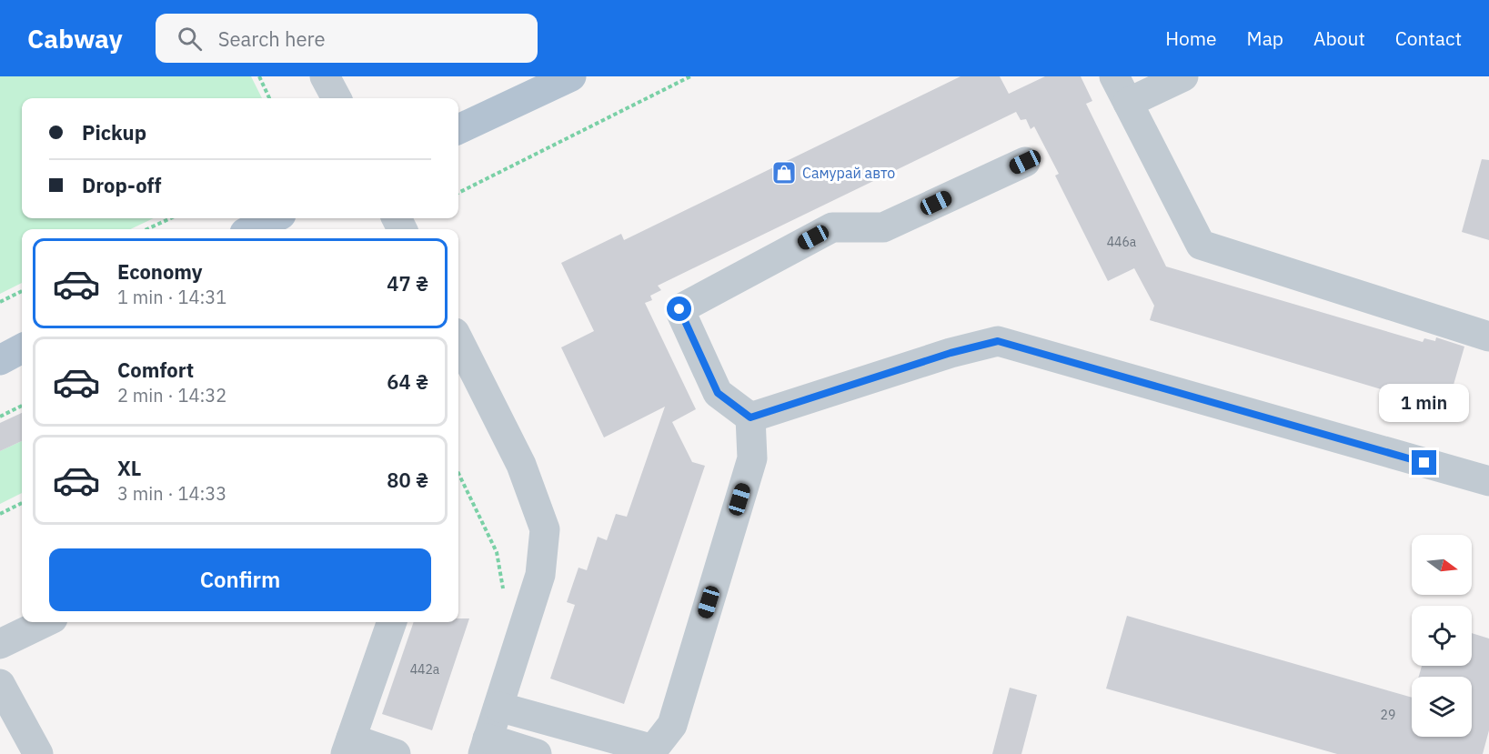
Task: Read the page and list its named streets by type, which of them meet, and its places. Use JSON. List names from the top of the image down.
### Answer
{
  "places": {
    "shop": ["Самурай авто"]
  },
  "house_numbers": ["446а", "442а", "29"],
  "north": "right",
  "page": {
    "header": "Cabway",
    "search": "Search here",
    "nav": [
      "Home",
      "Map",
      "About",
      "Contact"
    ],
    "banner": ["Pickup", "Drop-off"],
    "list": [
      {
        "name": "Economy",
        "note": "1 min · 14:31",
        "value": "47 ₴"
      },
      {
        "name": "Comfort",
        "note": "2 min · 14:32",
        "value": "64 ₴"
      },
      {
        "name": "XL",
        "note": "3 min · 14:33",
        "value": "80 ₴"
      }
    ],
    "bubble": "1 min",
    "buttons": "Confirm"
  }
}
